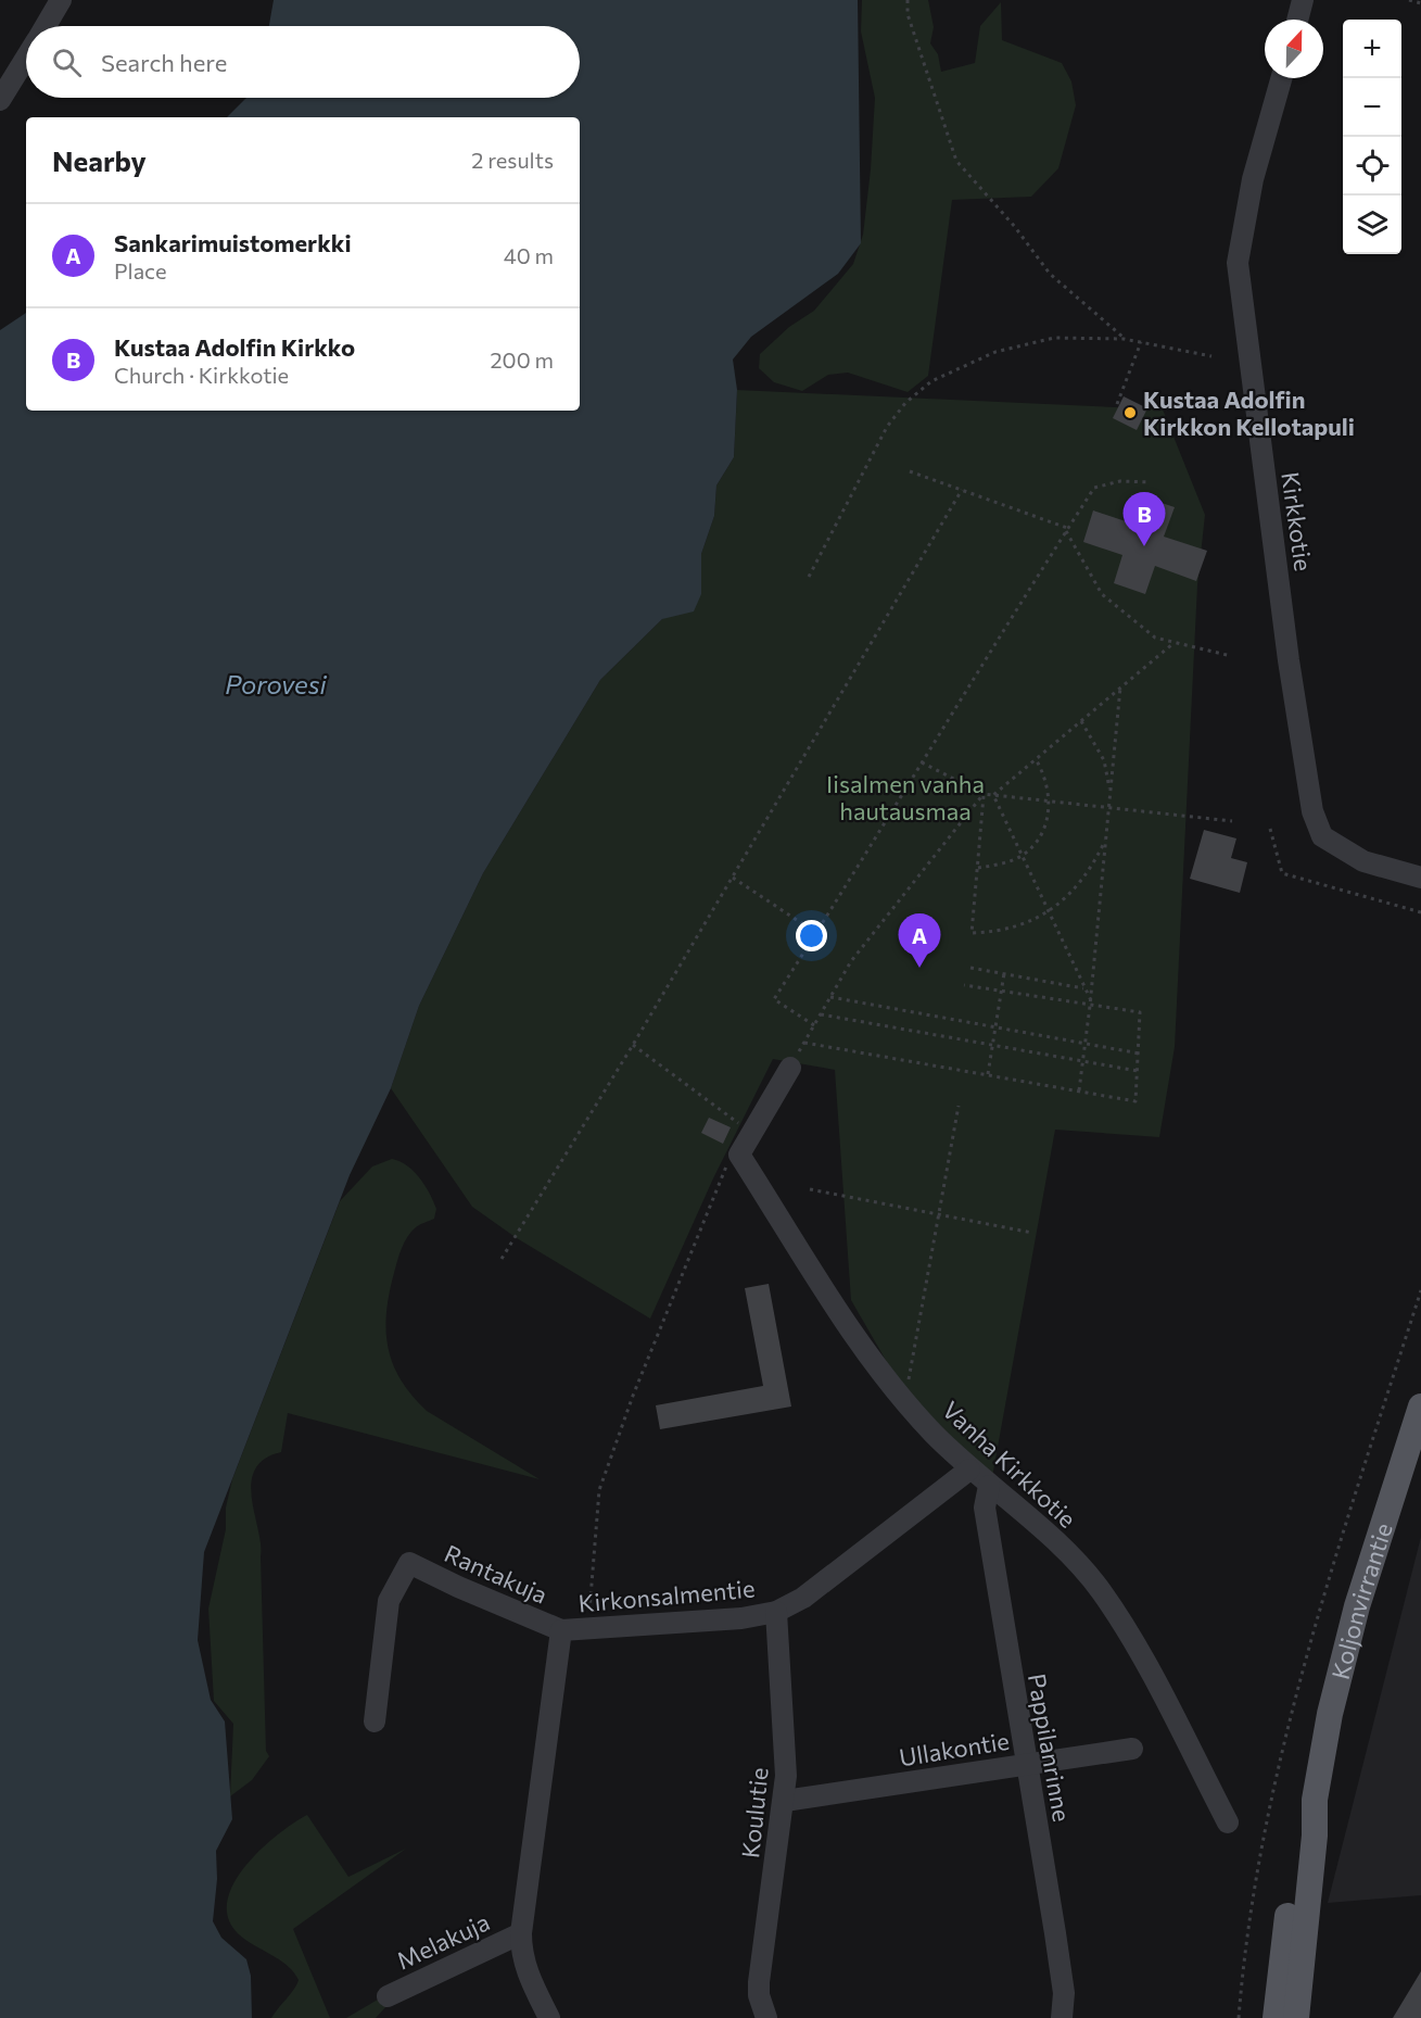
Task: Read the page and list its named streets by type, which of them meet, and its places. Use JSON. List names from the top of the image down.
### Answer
{
  "streets": {
    "main road": ["Koljonvirrantie"],
    "street": [
      "Kirkkotie",
      "Vanha Kirkkotie",
      "Rantakuja",
      "Kirkonsalmentie",
      "Pappilanrinne",
      "Ullakontie",
      "Koulutie",
      "Melakuja"
    ]
  },
  "crossings": [
    ["Vanha Kirkkotie", "Kirkonsalmentie"],
    ["Vanha Kirkkotie", "Pappilanrinne"],
    ["Rantakuja", "Kirkonsalmentie"],
    ["Kirkonsalmentie", "Koulutie"],
    ["Kirkonsalmentie", "Melakuja"],
    ["Pappilanrinne", "Ullakontie"],
    ["Ullakontie", "Koulutie"]
  ],
  "water": ["Porovesi"],
  "parks": ["Iisalmen vanha hautausmaa"],
  "places": ["Kustaa Adolfin Kirkkon Kellotapuli"],
  "north": "top",
  "page": {
    "map_buttons": ["+", "−"],
    "search": "Search here",
    "heading": ["Nearby", "2 results"],
    "list": [
      {
        "mark": "A",
        "name": "Sankarimuistomerkki",
        "note": "Place",
        "value": "40 m"
      },
      {
        "mark": "B",
        "name": "Kustaa Adolfin Kirkko",
        "note": "Church · Kirkkotie",
        "value": "200 m"
      }
    ],
    "pins": ["B", "A"]
  }
}
